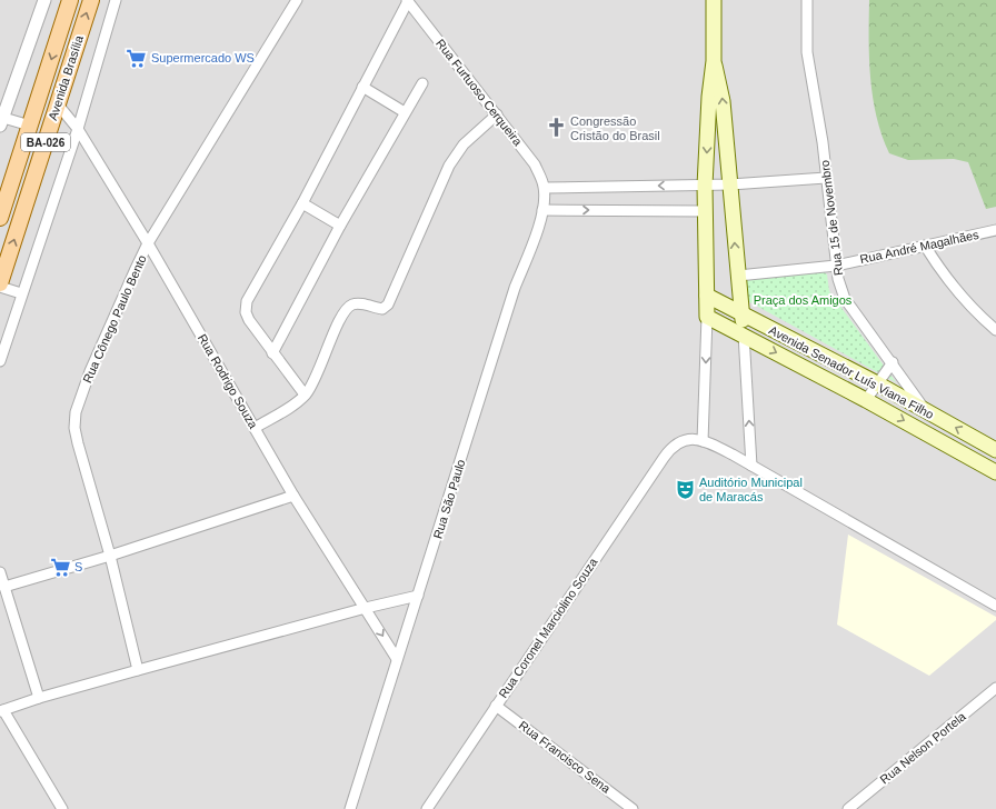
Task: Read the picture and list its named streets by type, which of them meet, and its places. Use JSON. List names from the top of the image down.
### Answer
{
  "streets": {
    "main road": ["Avenida Brasília", "BA-026", "Avenida Senador Luís Viana Filho"],
    "street": [
      "Rua Furtuoso Cerqueira",
      "Rua 15 de Novembro",
      "Rua André Magalhães",
      "Rua Cônego Paulo Bento",
      "Rua Rodrigo Souza",
      "Rua São Paulo",
      "Rua Coronel Marciolino Souza",
      "Rua Nelson Portela",
      "Rua Francisco Sena"
    ]
  },
  "crossings": [
    ["Avenida Brasília", "Rua Rodrigo Souza"],
    ["Rua Furtuoso Cerqueira", "Rua São Paulo"],
    ["Rua 15 de Novembro", "Rua André Magalhães"],
    ["Rua 15 de Novembro", "Avenida Senador Luís Viana Filho"],
    ["Rua Cônego Paulo Bento", "Rua Rodrigo Souza"],
    ["Rua Rodrigo Souza", "Rua São Paulo"],
    ["Rua Coronel Marciolino Souza", "Rua Francisco Sena"]
  ],
  "parks": ["Praça dos Amigos"],
  "places": {
    "supermarket": ["Supermercado WS", "S"],
    "church": ["Congressão Cristão do Brasil"],
    "theatre": ["Auditório Municipal de Maracás"]
  }
}
